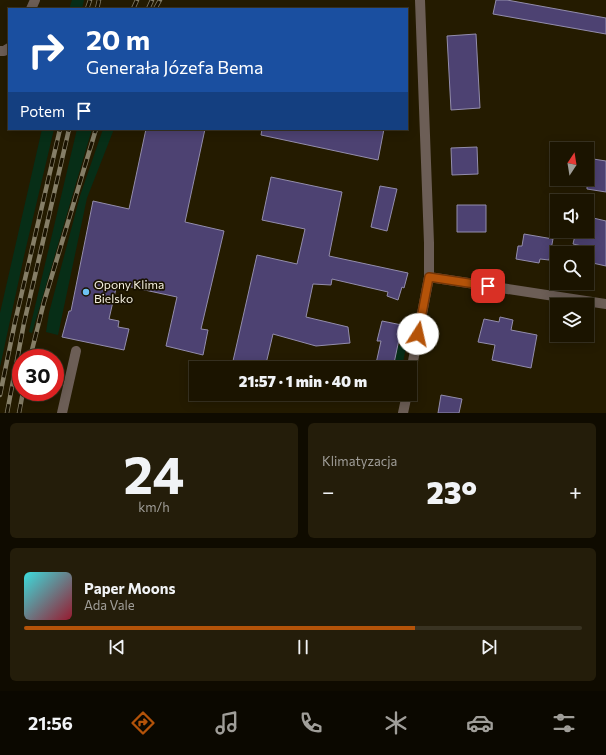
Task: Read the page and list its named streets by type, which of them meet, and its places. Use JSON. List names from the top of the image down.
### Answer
{
  "places": ["Opony Klima Bielsko"],
  "north": "top",
  "page": {
    "turn": ["20 m", "Generała Józefa Bema"],
    "then": "Potem",
    "limit": "30",
    "trip": "21:57 · 1 min · 40 m",
    "tile": [
      ["24", "km/h"],
      "Klimatyzacja"
    ],
    "heat": ["−", "23°", "+"],
    "song": ["Paper Moons", "Ada Vale"],
    "tabs": "21:56"
  }
}
